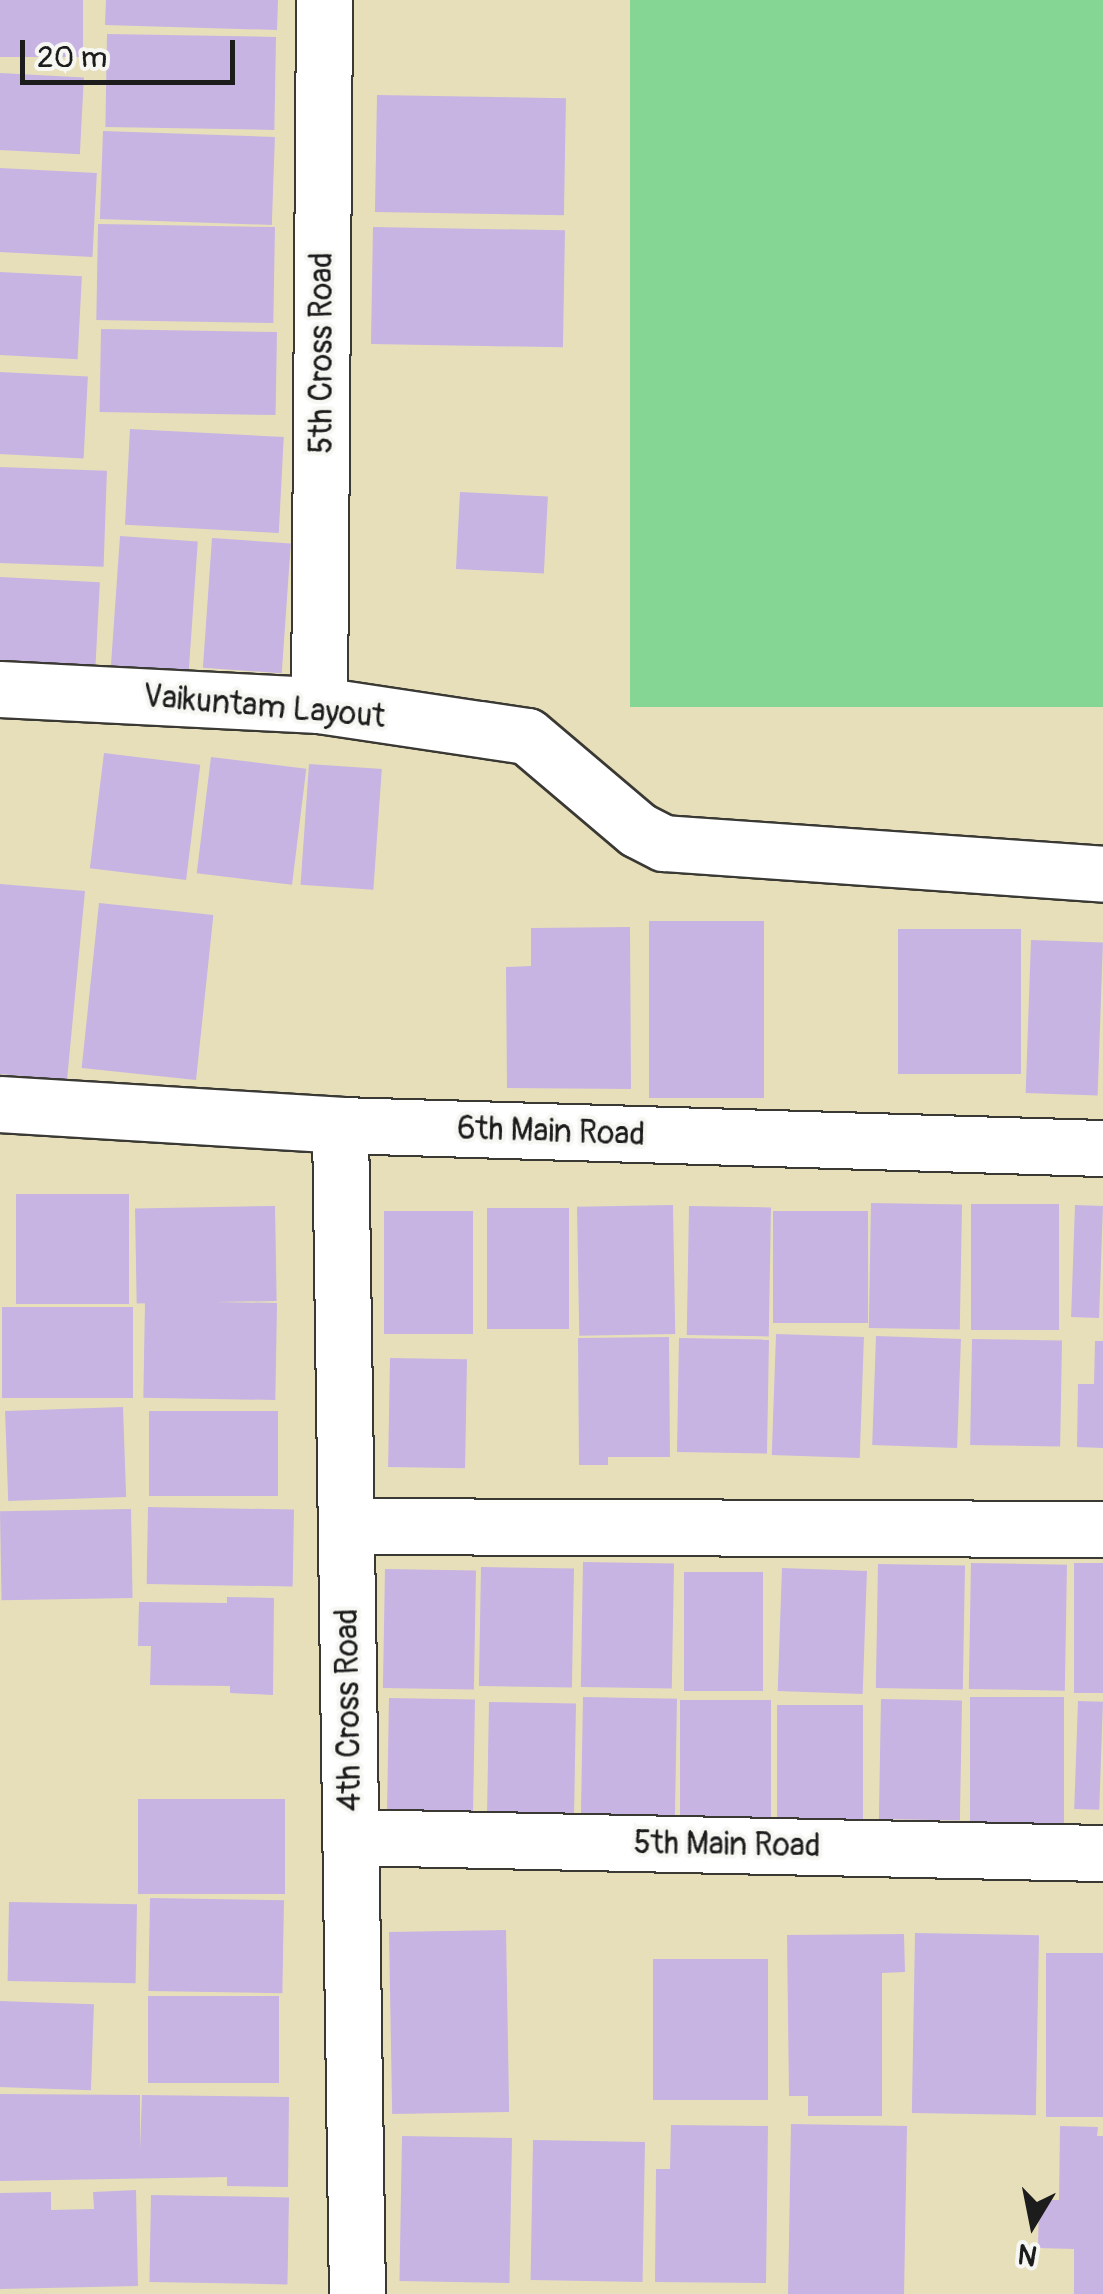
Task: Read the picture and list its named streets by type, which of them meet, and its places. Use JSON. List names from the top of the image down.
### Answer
{
  "streets": {
    "street": [
      "5th Cross Road",
      "Vaikuntam Layout",
      "6th Main Road",
      "4th Cross Road",
      "5th Main Road"
    ]
  },
  "crossings": [
    ["5th Cross Road", "Vaikuntam Layout"],
    ["6th Main Road", "4th Cross Road"],
    ["4th Cross Road", "5th Main Road"]
  ],
  "scale_bar": "20 m",
  "north": "bottom"
}
